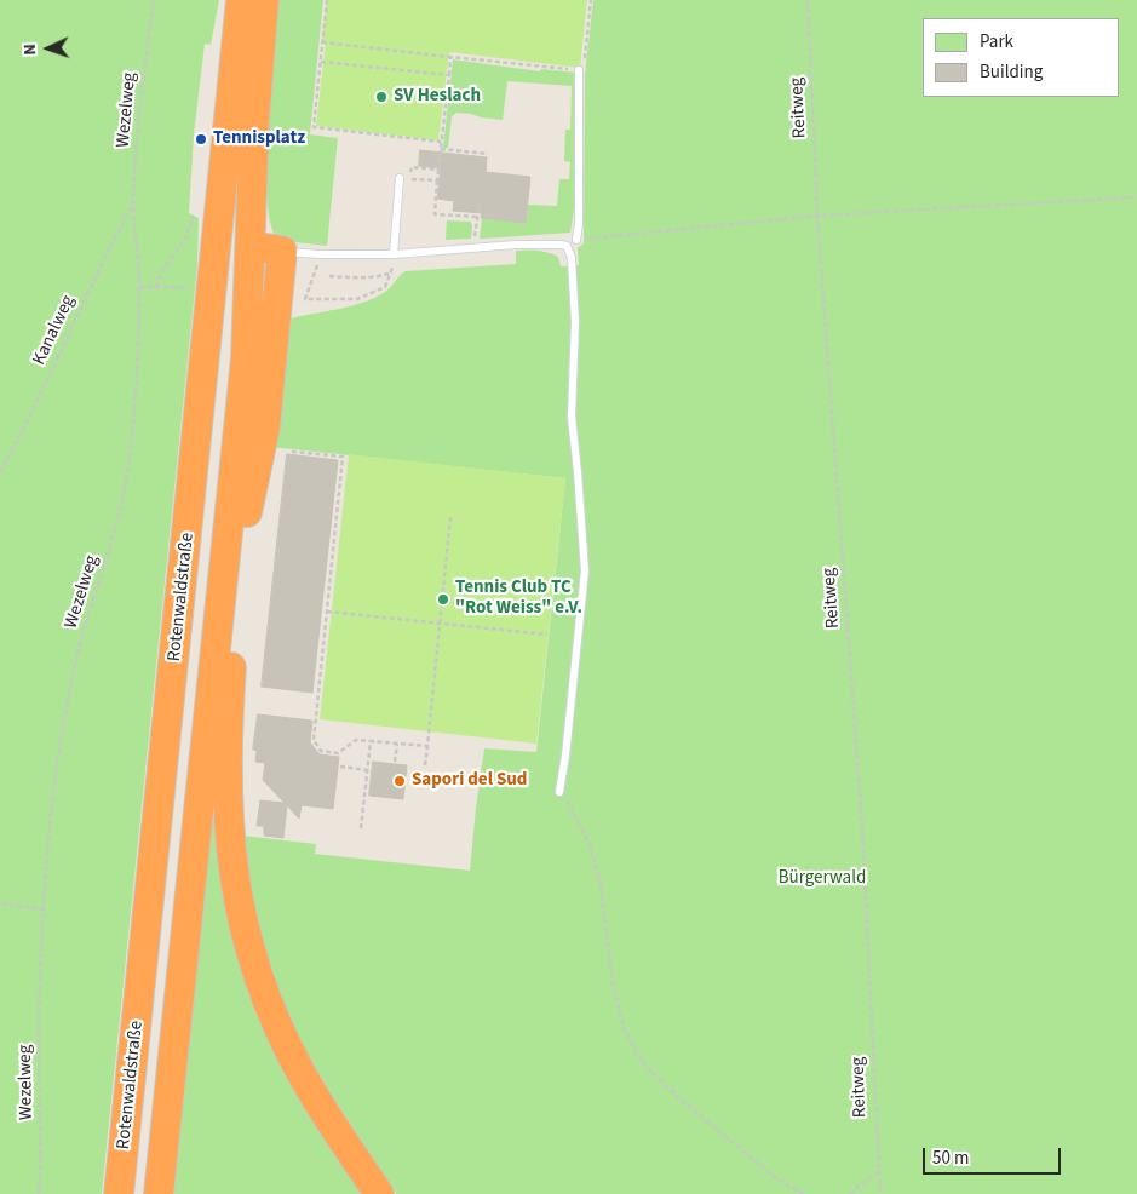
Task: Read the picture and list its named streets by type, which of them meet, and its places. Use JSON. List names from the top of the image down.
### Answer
{
  "streets": {
    "highway": ["Rotenwaldstraße"],
    "path": ["Reitweg", "Wezelweg", "Kanalweg"]
  },
  "crossings": [
    ["Wezelweg", "Kanalweg"]
  ],
  "parks": ["Bürgerwald"],
  "places": [
    "SV Heslach",
    "Tennisplatz",
    "Tennis Club TC \"Rot Weiss\" e.V.",
    "Sapori del Sud"
  ],
  "legend": ["Park", "Building"],
  "scale_bar": "50 m",
  "north": "left"
}
